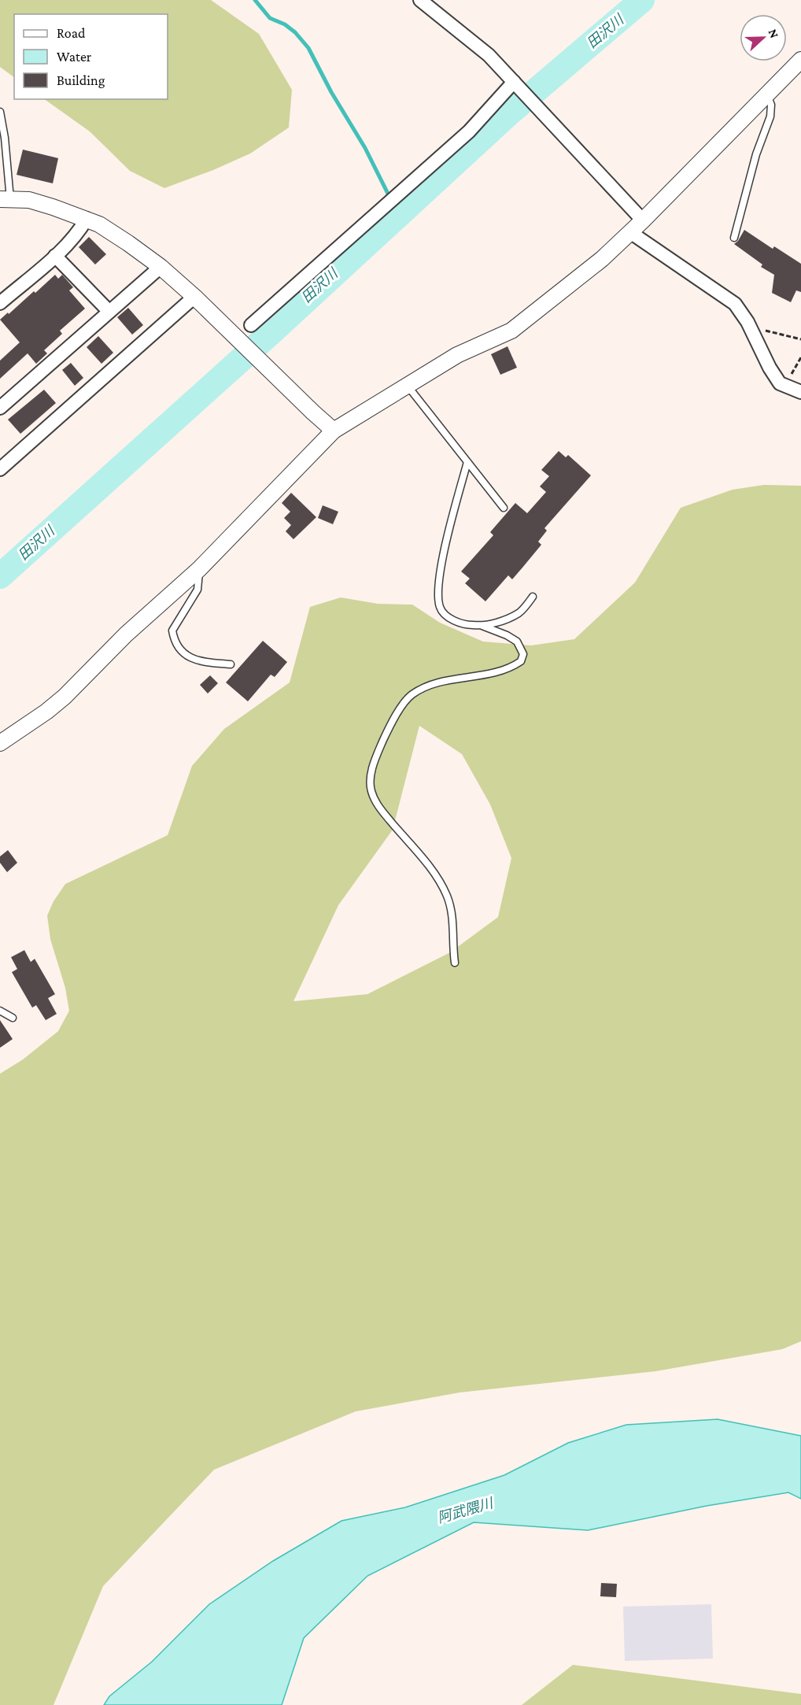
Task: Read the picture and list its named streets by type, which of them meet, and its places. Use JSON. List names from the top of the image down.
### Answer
{
  "water": ["田沢川", "阿武隈川"],
  "legend": ["Road", "Water", "Building"],
  "north": "right"
}
